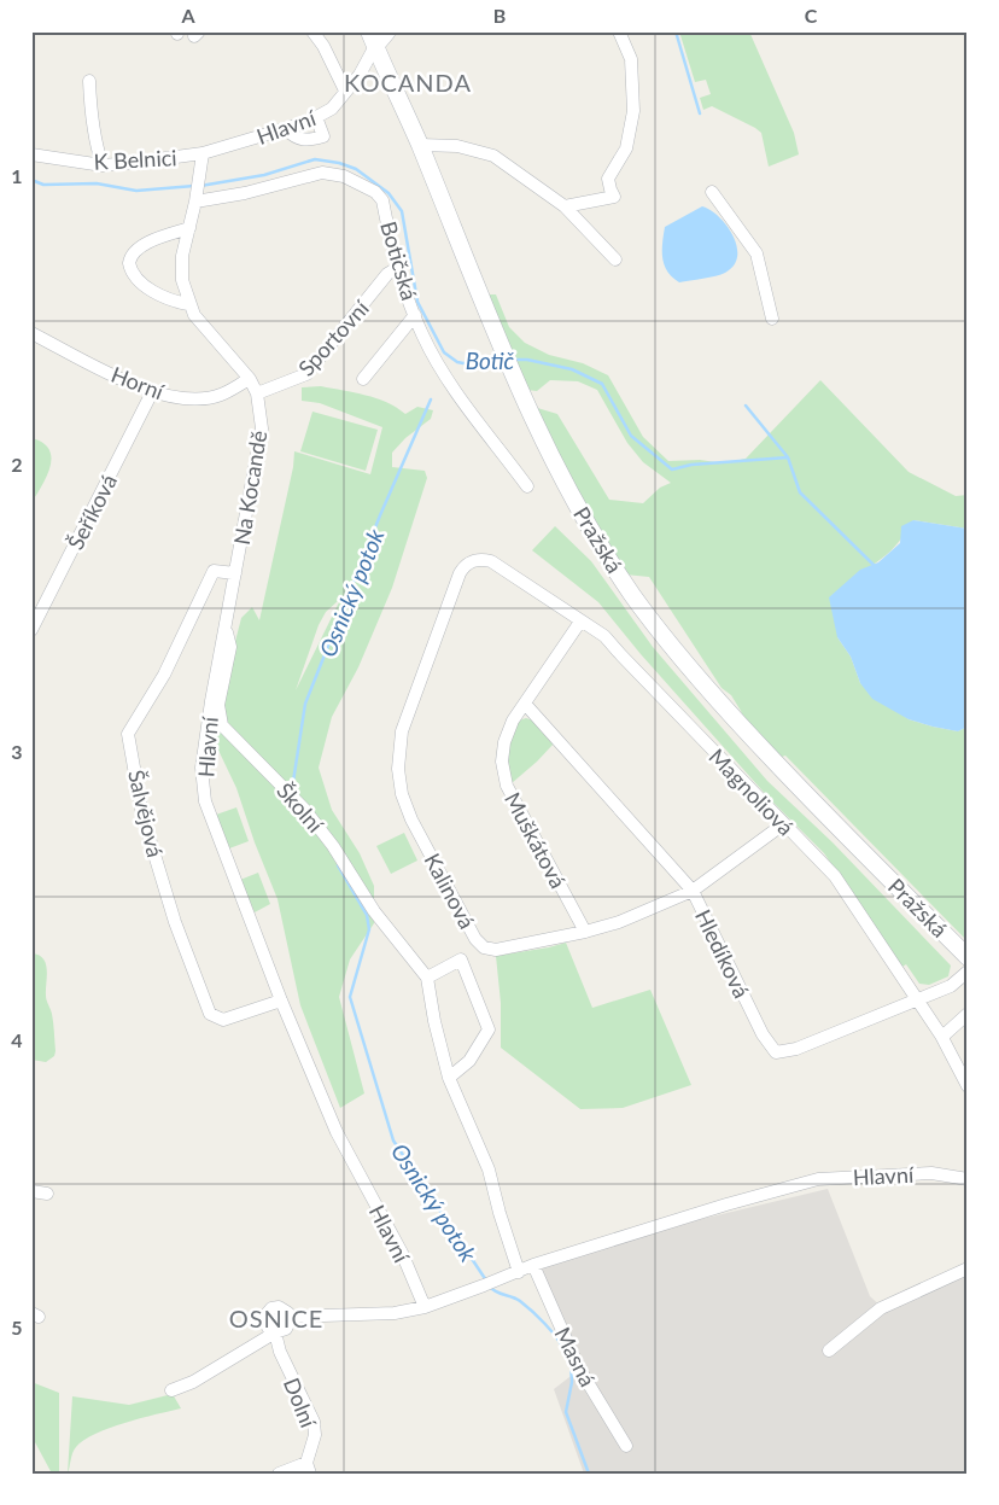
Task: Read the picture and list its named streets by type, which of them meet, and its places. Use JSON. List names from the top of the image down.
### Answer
{
  "streets": {
    "main road": ["Pražská"],
    "street": [
      "Hlavní",
      "K Belnici",
      "Botičská",
      "Sportovní",
      "Horní",
      "Na Kocandě",
      "Šeříková",
      "Magnoliová",
      "Školní",
      "Šalvějová",
      "Muškátová",
      "Kalinová",
      "Hledíková",
      "Masná",
      "Dolní"
    ]
  },
  "crossings": [
    ["Hlavní", "K Belnici"],
    ["Hlavní", "Na Kocandě"],
    ["Hlavní", "Pražská"],
    ["Hlavní", "Školní"],
    ["Hlavní", "Šalvějová"],
    ["Hlavní", "Masná"],
    ["Botičská", "Sportovní"],
    ["Botičská", "Na Kocandě"],
    ["Sportovní", "Na Kocandě"],
    ["Horní", "Na Kocandě"],
    ["Horní", "Šeříková"],
    ["Na Kocandě", "Školní"],
    ["Na Kocandě", "Šalvějová"],
    ["Magnoliová", "Muškátová"],
    ["Magnoliová", "Kalinová"],
    ["Magnoliová", "Hledíková"],
    ["Muškátová", "Kalinová"],
    ["Muškátová", "Hledíková"],
    ["Kalinová", "Hledíková"]
  ],
  "districts": ["KOCANDA", "OSNICE"],
  "water": ["Botič", "Osnický potok"],
  "grid": {
    "columns": ["A", "B", "C"],
    "rows": [
      "1",
      "2",
      "3",
      "4",
      "5"
    ]
  }
}
